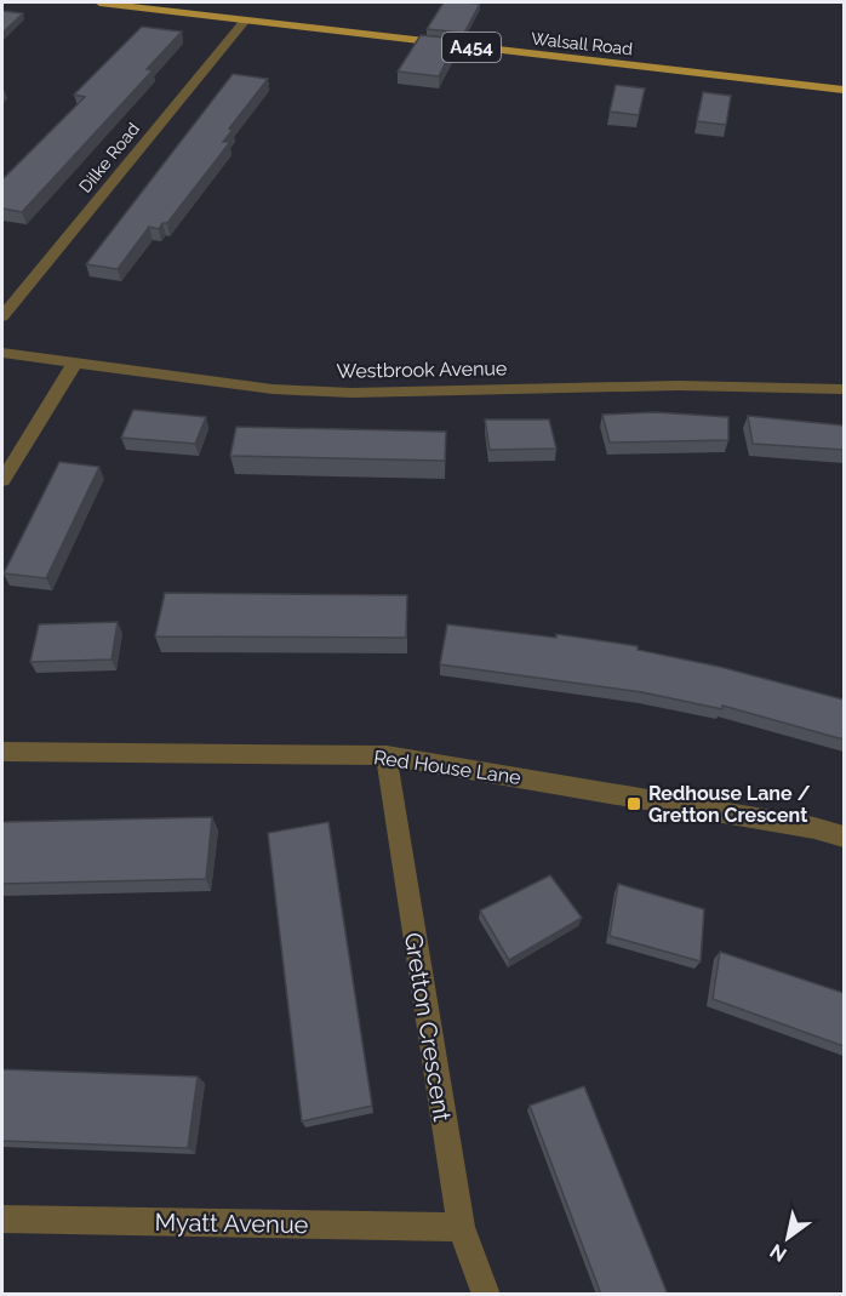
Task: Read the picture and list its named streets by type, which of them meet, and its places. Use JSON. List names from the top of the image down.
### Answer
{
  "streets": {
    "main road": ["Walsall Road", "A454"],
    "street": [
      "Dilke Road",
      "Westbrook Avenue",
      "Red House Lane",
      "Gretton Crescent",
      "Myatt Avenue"
    ]
  },
  "crossings": [
    ["Walsall Road", "Dilke Road"],
    ["Red House Lane", "Gretton Crescent"],
    ["Gretton Crescent", "Myatt Avenue"]
  ],
  "places": {
    "transit": ["Redhouse Lane / Gretton Crescent"]
  },
  "north": "bottom left"
}
